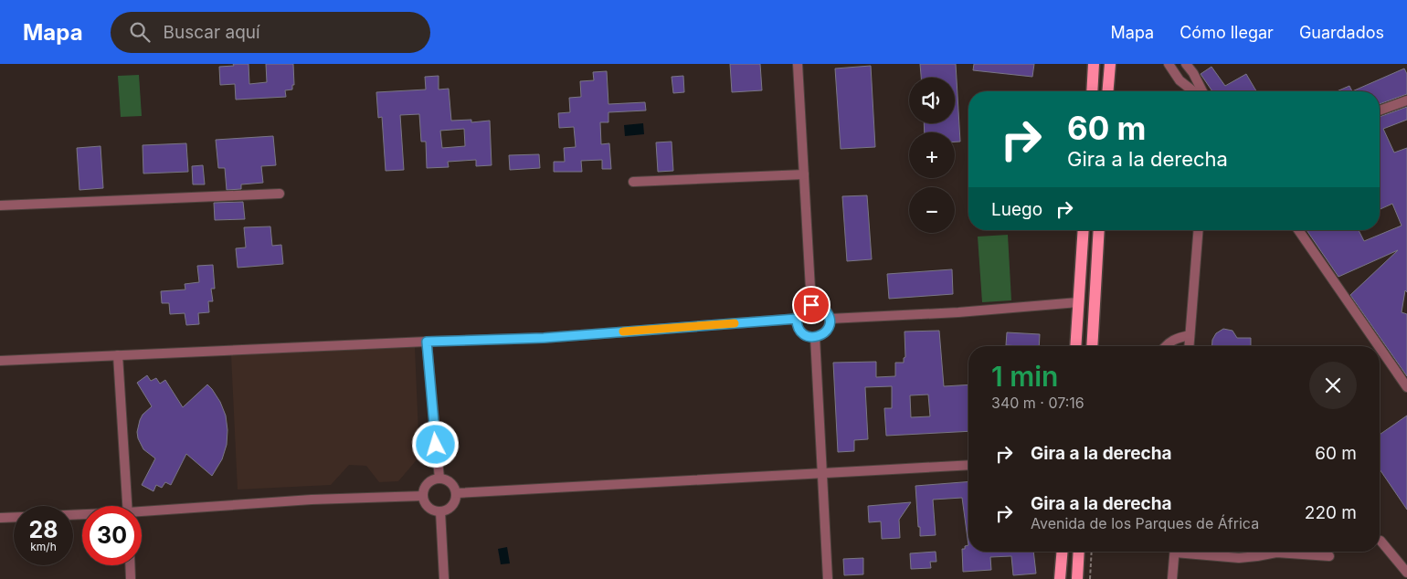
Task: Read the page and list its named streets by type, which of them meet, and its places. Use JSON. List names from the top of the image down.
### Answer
{
  "page": {
    "header": "Mapa",
    "search": "Buscar aquí",
    "nav": ["Mapa", "Cómo llegar", "Guardados"],
    "map_buttons": ["+", "−"],
    "turn": ["60 m", "Gira a la derecha"],
    "then": "Luego",
    "heading": ["1 min", "340 m · 07:16"],
    "list": [
      {
        "name": "Gira a la derecha",
        "value": "60 m"
      },
      {
        "name": "Gira a la derecha",
        "note": "Avenida de los Parques de África",
        "value": "220 m"
      }
    ],
    "speed": "28 km/h",
    "limit": "30"
  }
}
